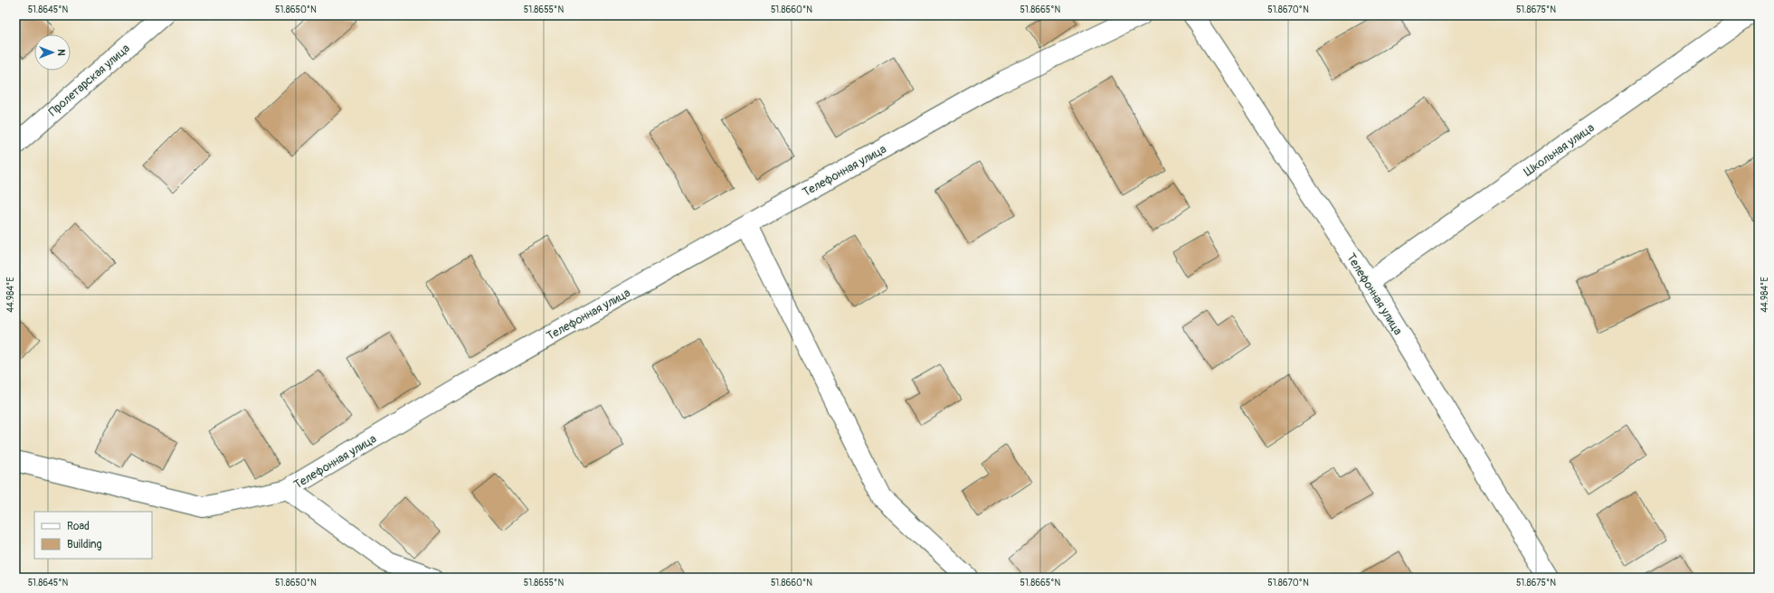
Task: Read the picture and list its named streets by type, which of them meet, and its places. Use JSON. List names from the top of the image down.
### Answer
{
  "streets": {
    "street": ["Пролетарская улица", "Школьная улица", "Телефонная улица"]
  },
  "crossings": [
    ["Школьная улица", "Телефонная улица"]
  ],
  "legend": ["Road", "Building"],
  "north": "right",
  "coordinates": [
    "51.8645°N",
    "51.8650°N",
    "51.8655°N",
    "51.8660°N",
    "51.8665°N",
    "51.8670°N",
    "51.8675°N",
    "44.984°E"
  ]
}
